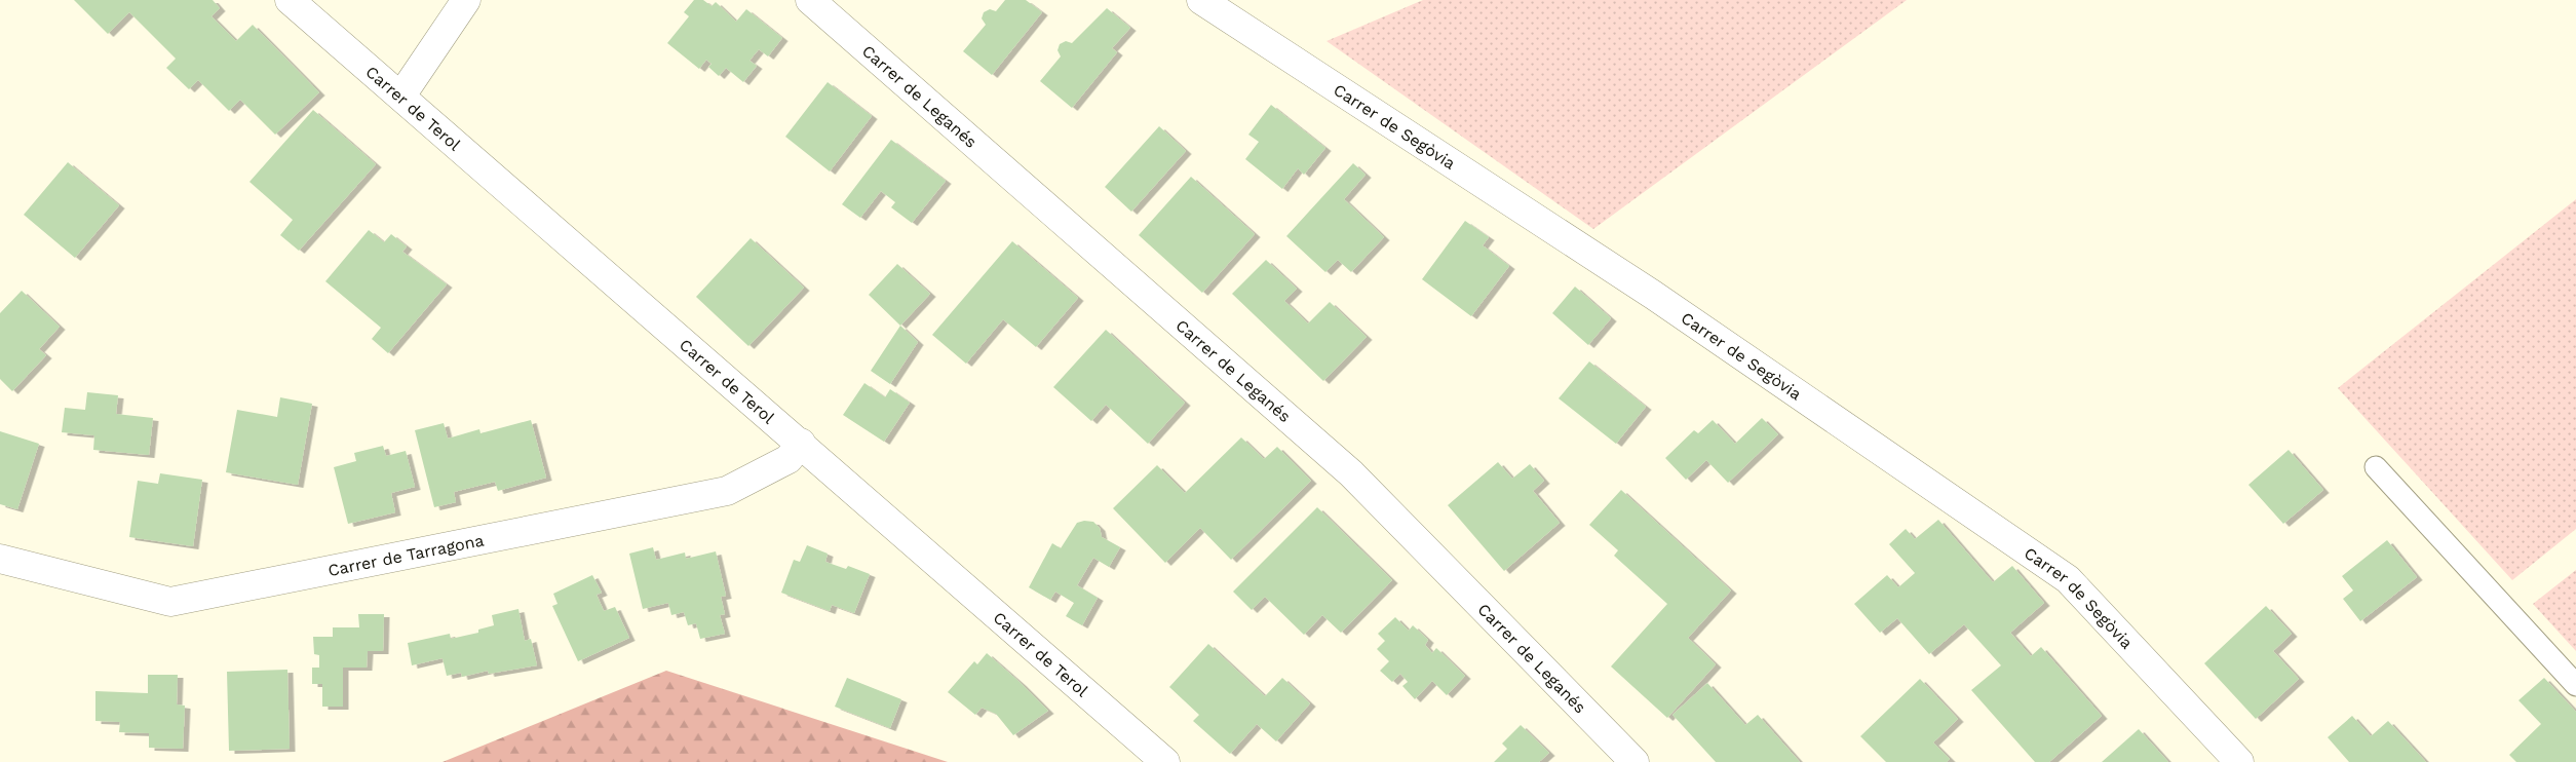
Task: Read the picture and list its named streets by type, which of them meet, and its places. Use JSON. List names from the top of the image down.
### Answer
{
  "streets": {
    "street": [
      "Carrer de Leganés",
      "Carrer de Terol",
      "Carrer de Segòvia",
      "Carrer de Tarragona"
    ]
  },
  "crossings": [
    ["Carrer de Terol", "Carrer de Tarragona"]
  ]
}
